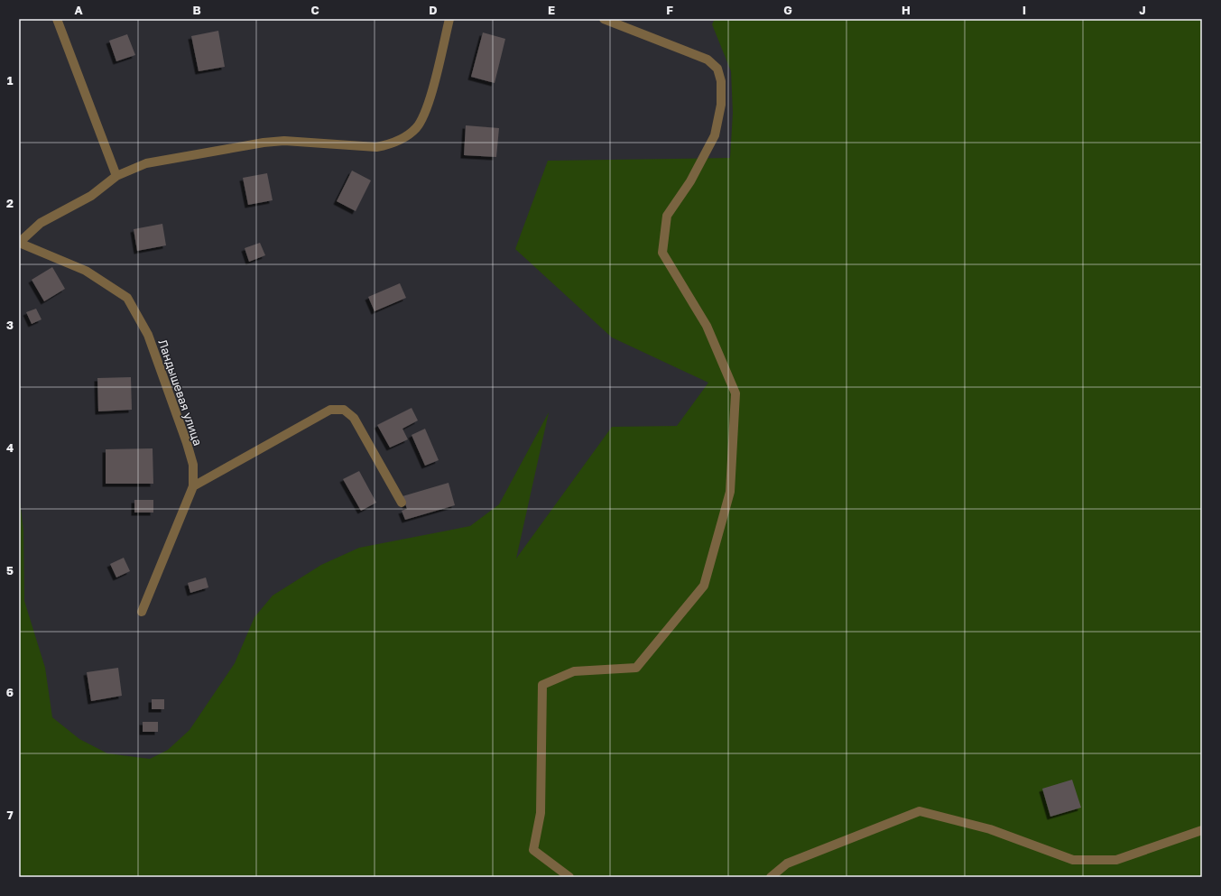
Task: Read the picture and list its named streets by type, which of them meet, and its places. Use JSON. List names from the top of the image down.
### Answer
{
  "streets": {
    "street": ["Ландышевая улица"]
  },
  "grid": {
    "columns": [
      "A",
      "B",
      "C",
      "D",
      "E",
      "F",
      "G",
      "H",
      "I",
      "J"
    ],
    "rows": [
      "1",
      "2",
      "3",
      "4",
      "5",
      "6",
      "7"
    ]
  }
}
